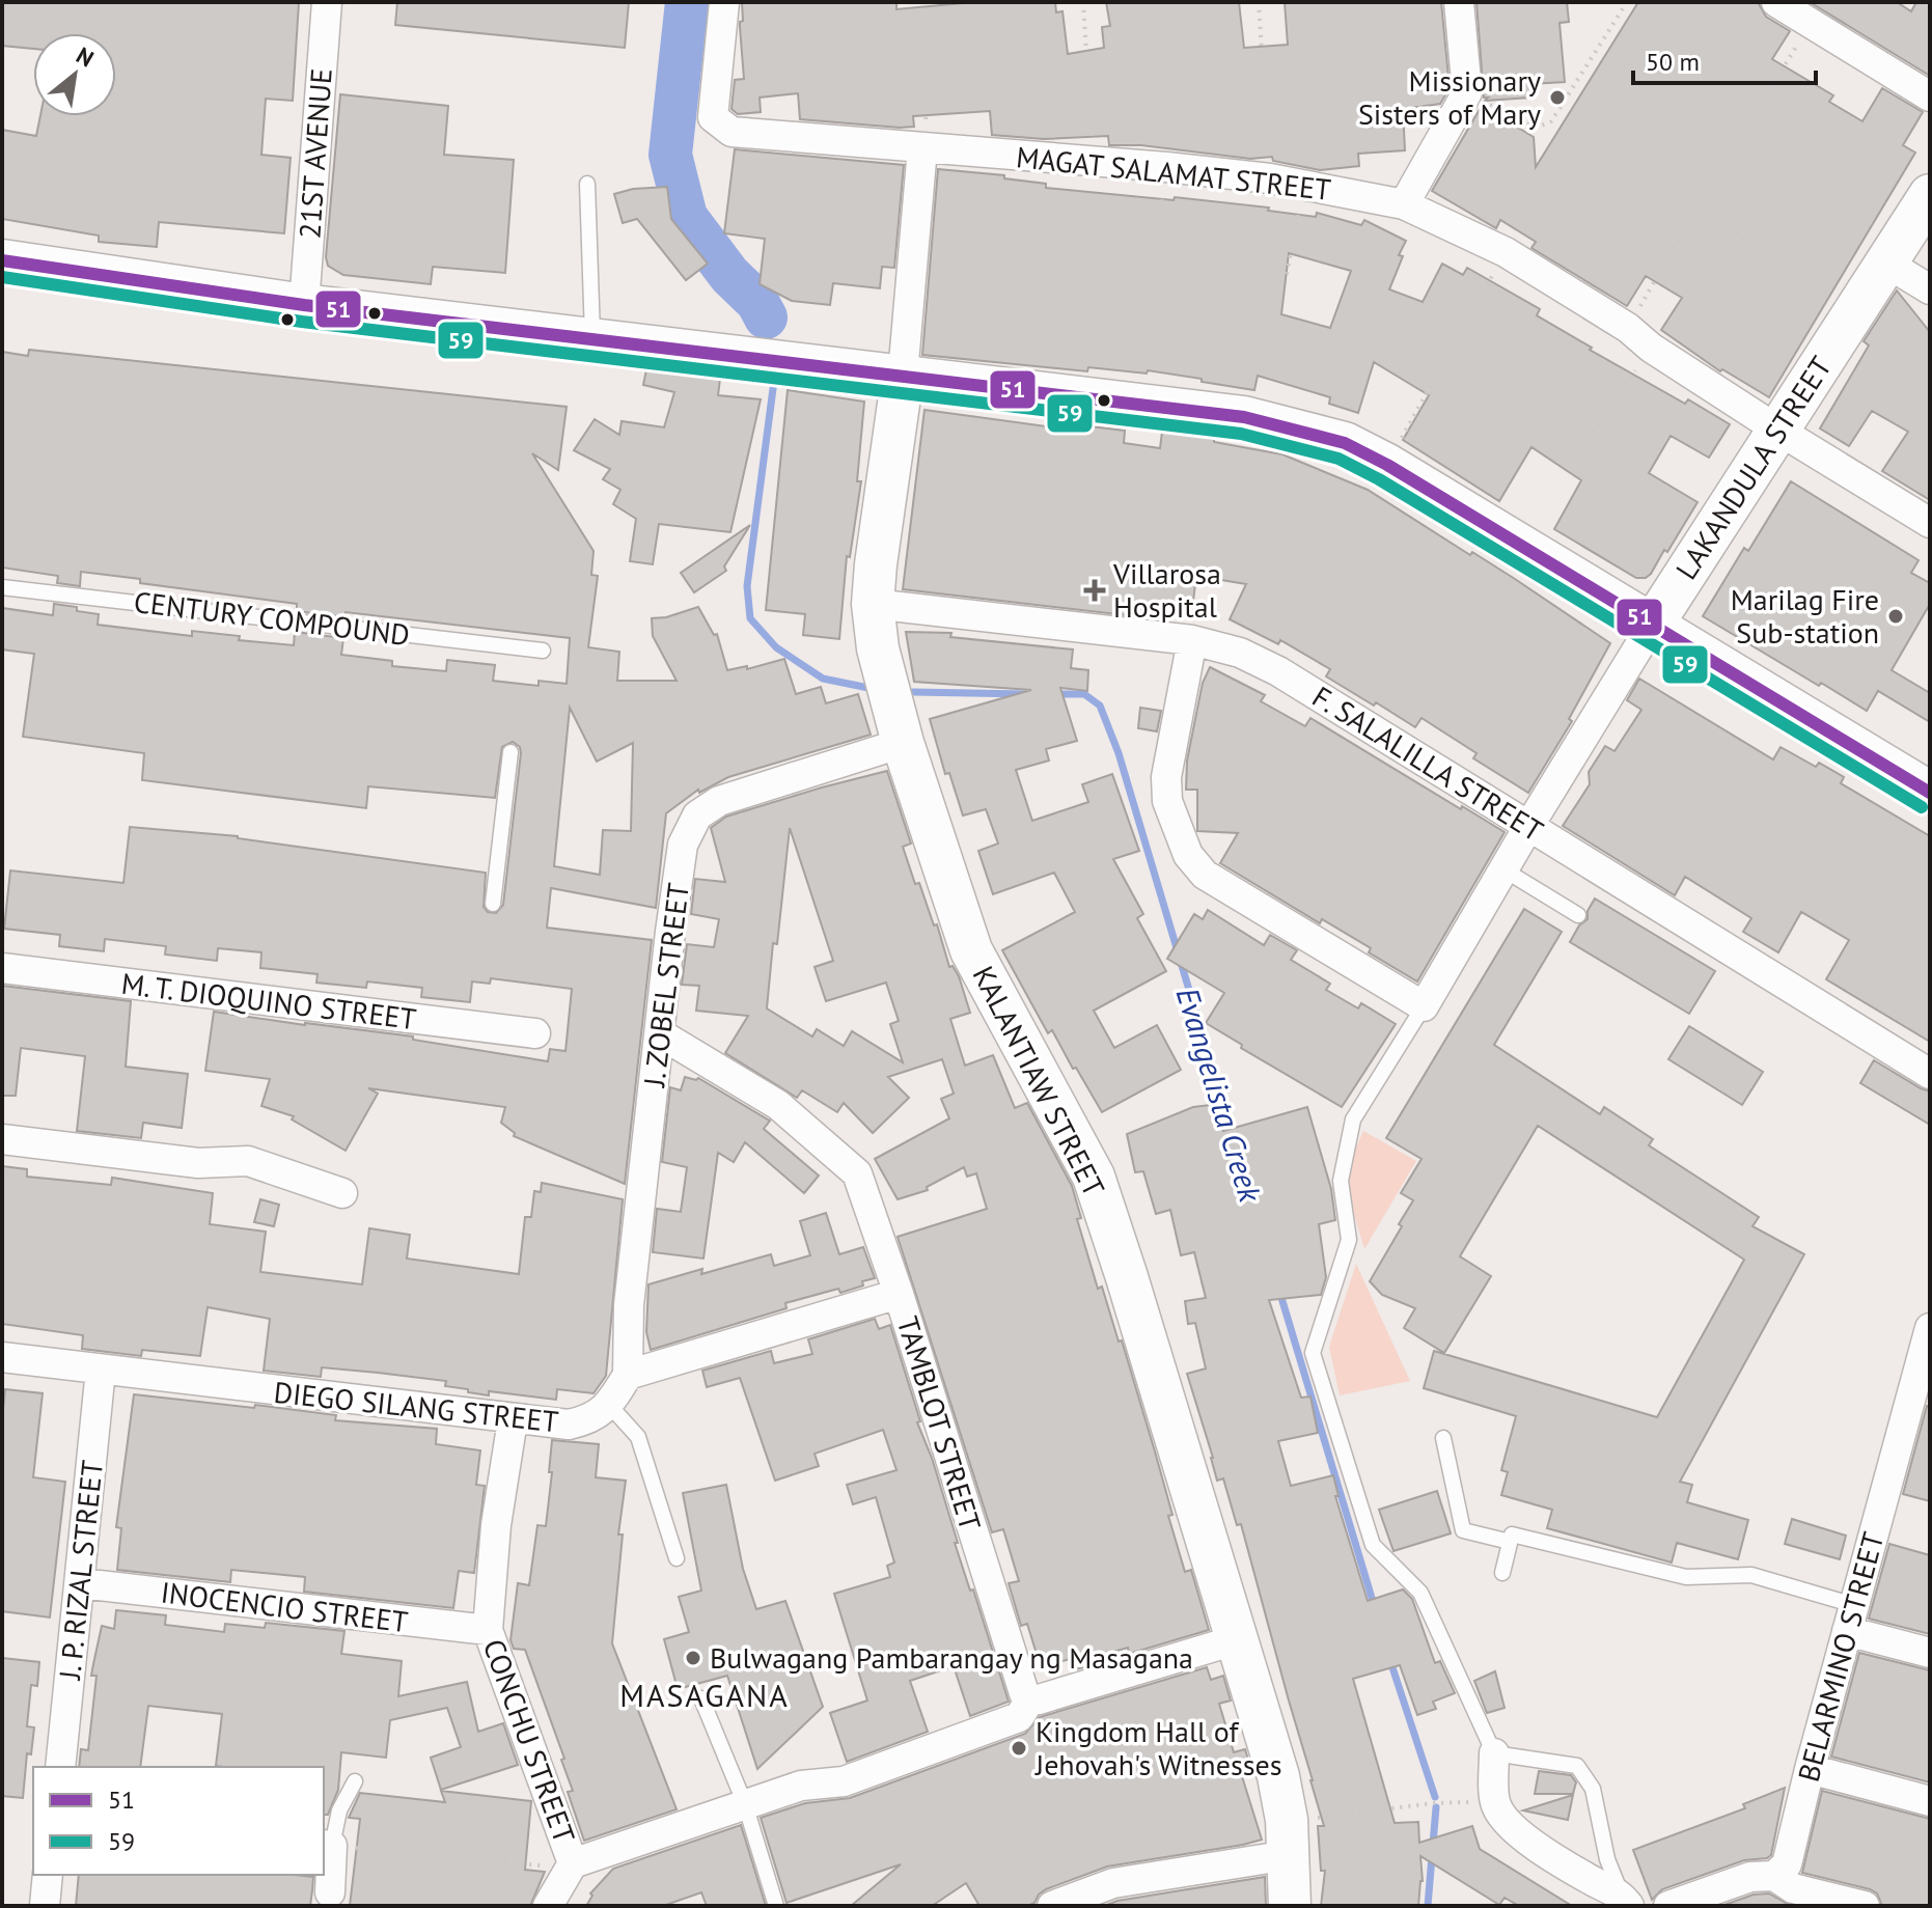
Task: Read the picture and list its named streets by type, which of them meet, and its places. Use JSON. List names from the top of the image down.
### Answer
{
  "streets": {
    "street": [
      "21ST AVENUE",
      "MAGAT SALAMAT STREET",
      "LAKANDULA STREET",
      "F. SALALILLA STREET",
      "J. ZOBEL STREET",
      "M. T. DIOQUINO STREET",
      "KALANTIAW STREET",
      "DIEGO SILANG STREET",
      "TAMBLOT STREET",
      "J. P. RIZAL STREET",
      "INOCENCIO STREET",
      "BELARMINO STREET",
      "CONCHU STREET"
    ],
    "lane": ["CENTURY COMPOUND"]
  },
  "crossings": [
    ["MAGAT SALAMAT STREET", "LAKANDULA STREET"],
    ["MAGAT SALAMAT STREET", "KALANTIAW STREET"],
    ["LAKANDULA STREET", "F. SALALILLA STREET"],
    ["F. SALALILLA STREET", "KALANTIAW STREET"],
    ["J. ZOBEL STREET", "KALANTIAW STREET"],
    ["J. ZOBEL STREET", "TAMBLOT STREET"],
    ["DIEGO SILANG STREET", "J. P. RIZAL STREET"],
    ["DIEGO SILANG STREET", "CONCHU STREET"],
    ["TAMBLOT STREET", "CONCHU STREET"],
    ["J. P. RIZAL STREET", "INOCENCIO STREET"],
    ["INOCENCIO STREET", "CONCHU STREET"]
  ],
  "districts": ["MASAGANA"],
  "water": ["Evangelista Creek"],
  "places": {
    "other": [
      "Missionary Sisters of Mary",
      "Marilag Fire Sub-station",
      "Bulwagang Pambarangay ng Masagana",
      "Kingdom Hall of Jehovah's Witnesses"
    ],
    "health": ["Villarosa Hospital"]
  },
  "lines": ["transit line 51", "transit line 59"],
  "legend": ["51", "59"],
  "scale_bar": "50 m",
  "north": "top right"
}
